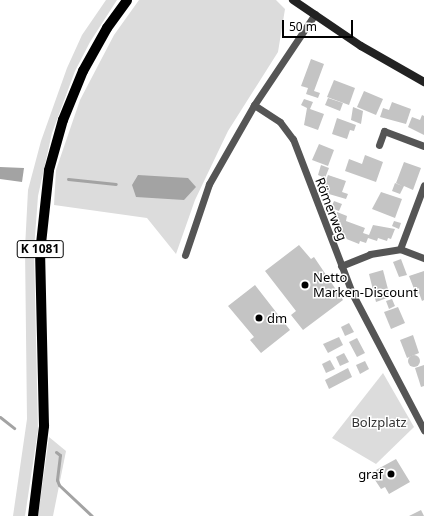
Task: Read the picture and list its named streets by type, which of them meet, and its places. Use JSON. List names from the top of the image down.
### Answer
{
  "streets": {
    "main road": ["K 1081"],
    "street": ["Römerweg"]
  },
  "parks": ["Bolzplatz"],
  "places": ["Netto Marken-Discount", "dm", "graf"],
  "scale_bar": "50 m"
}
